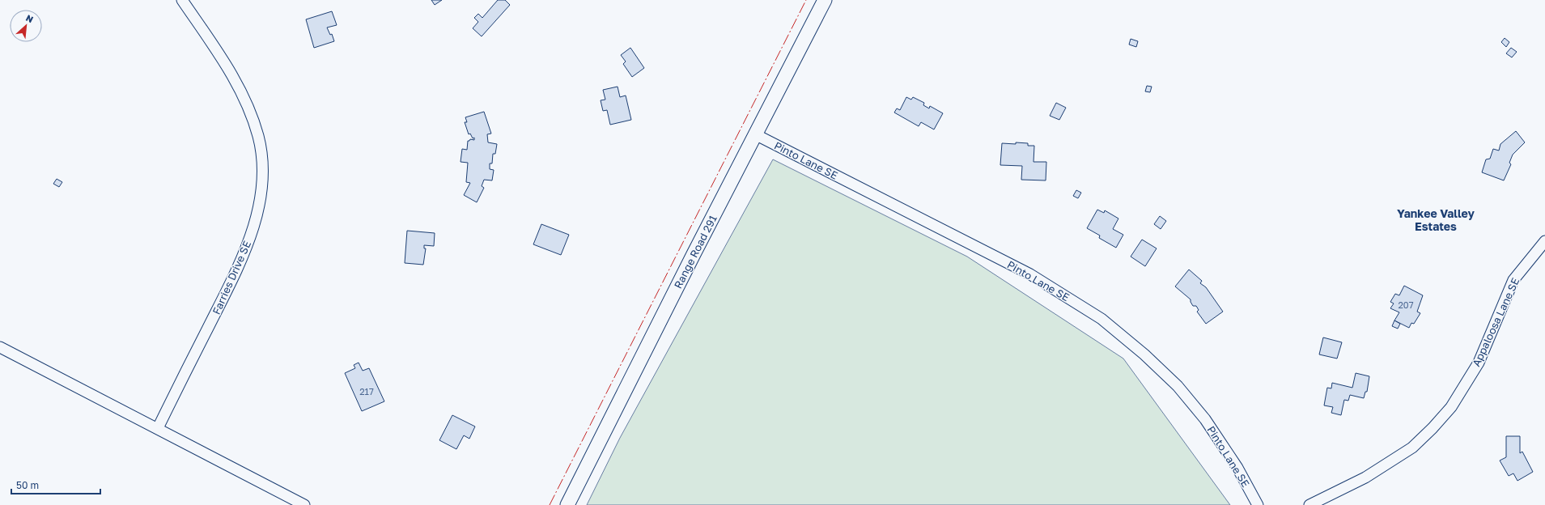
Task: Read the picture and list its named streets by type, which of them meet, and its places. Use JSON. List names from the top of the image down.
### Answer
{
  "streets": {
    "street": [
      "Pinto Lane SE",
      "Range Road 291",
      "Farries Drive SE",
      "Appaloosa Lane SE"
    ]
  },
  "crossings": [
    ["Pinto Lane SE", "Range Road 291"]
  ],
  "districts": ["Yankee Valley Estates"],
  "house_numbers": ["207", "217"],
  "scale_bar": "50 m",
  "north": "top right"
}
